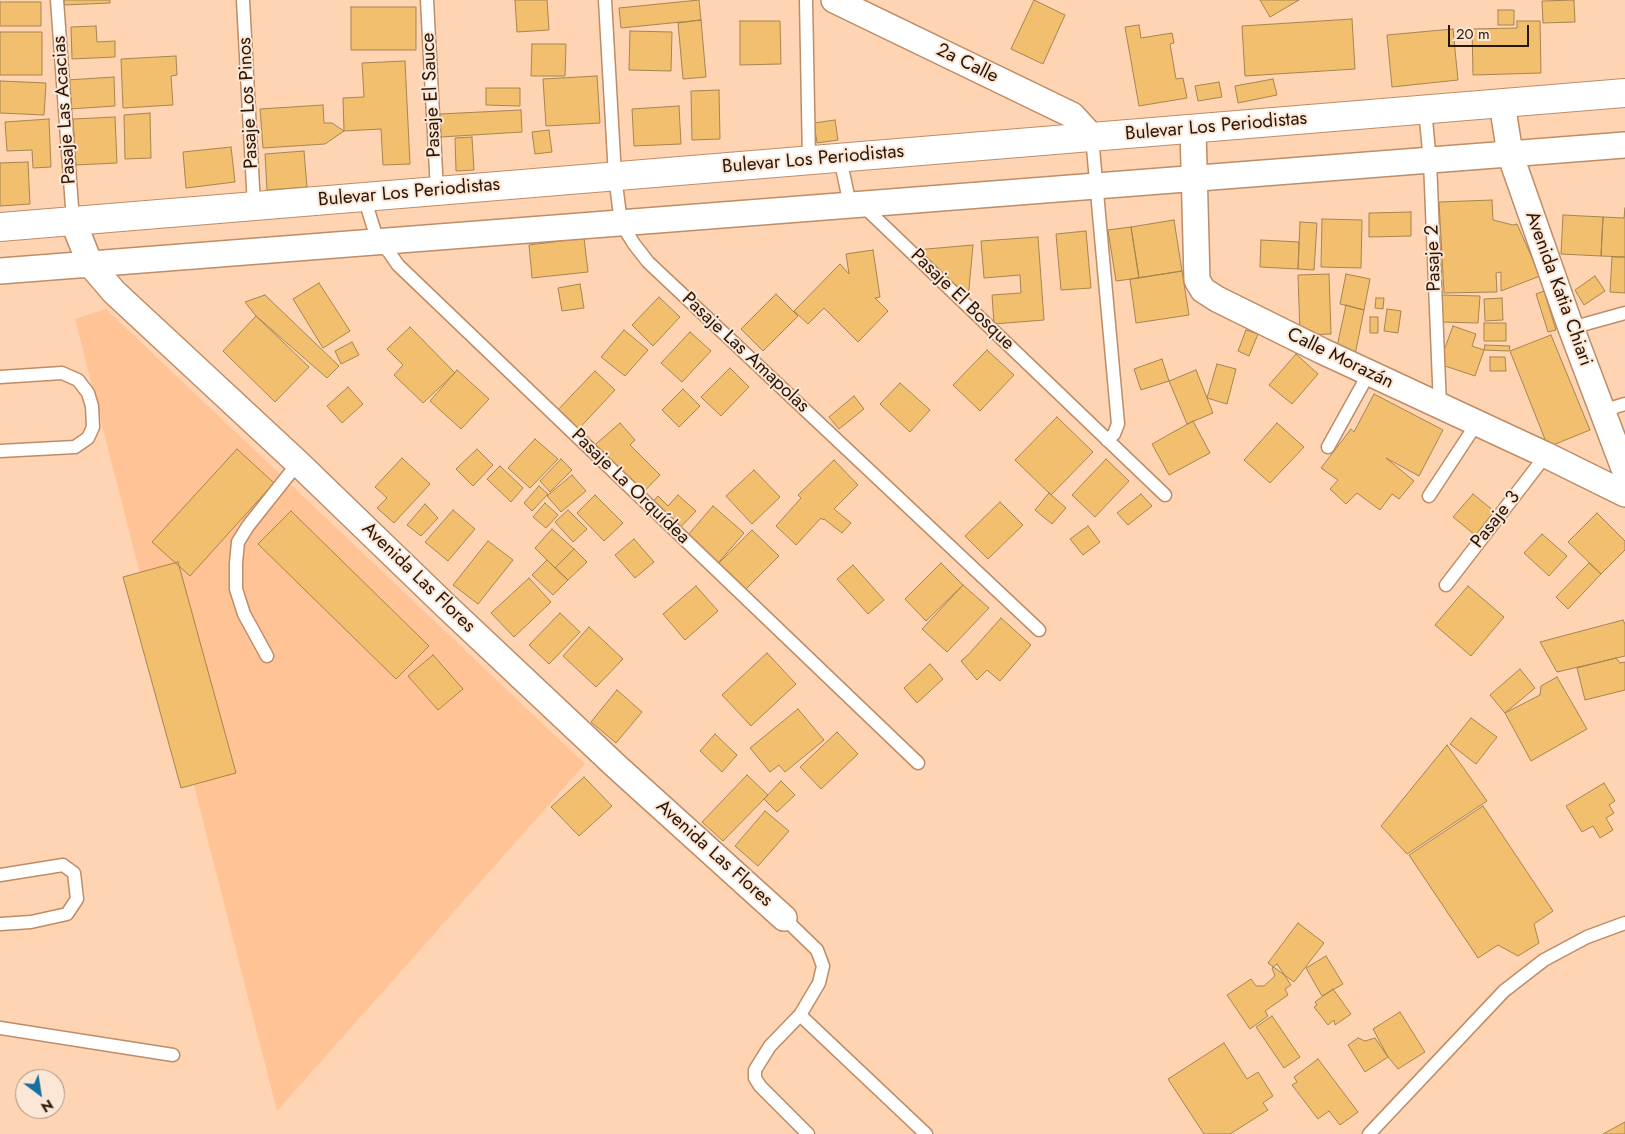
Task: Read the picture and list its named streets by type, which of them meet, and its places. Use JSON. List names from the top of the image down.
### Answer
{
  "streets": {
    "street": [
      "2a Calle",
      "Bulevar Los Periodistas",
      "Avenida Katia Chiari",
      "Calle Morazán",
      "Avenida Las Flores"
    ],
    "lane": [
      "Pasaje El Sauce",
      "Pasaje Los Pinos",
      "Pasaje Las Acacias",
      "Pasaje 2",
      "Pasaje El Bosque",
      "Pasaje Las Amapolas",
      "Pasaje La Orquídea",
      "Pasaje 3"
    ]
  },
  "crossings": [
    ["2a Calle", "Bulevar Los Periodistas"],
    ["Pasaje El Sauce", "Bulevar Los Periodistas"],
    ["Pasaje Los Pinos", "Bulevar Los Periodistas"],
    ["Pasaje Las Acacias", "Bulevar Los Periodistas"],
    ["Pasaje Las Acacias", "Avenida Las Flores"],
    ["Bulevar Los Periodistas", "Pasaje 2"],
    ["Bulevar Los Periodistas", "Avenida Katia Chiari"],
    ["Bulevar Los Periodistas", "Pasaje Las Amapolas"],
    ["Bulevar Los Periodistas", "Calle Morazán"],
    ["Bulevar Los Periodistas", "Pasaje La Orquídea"],
    ["Bulevar Los Periodistas", "Avenida Las Flores"],
    ["Pasaje 2", "Calle Morazán"],
    ["Calle Morazán", "Pasaje 3"]
  ],
  "scale_bar": "20 m",
  "north": "bottom right"
}
